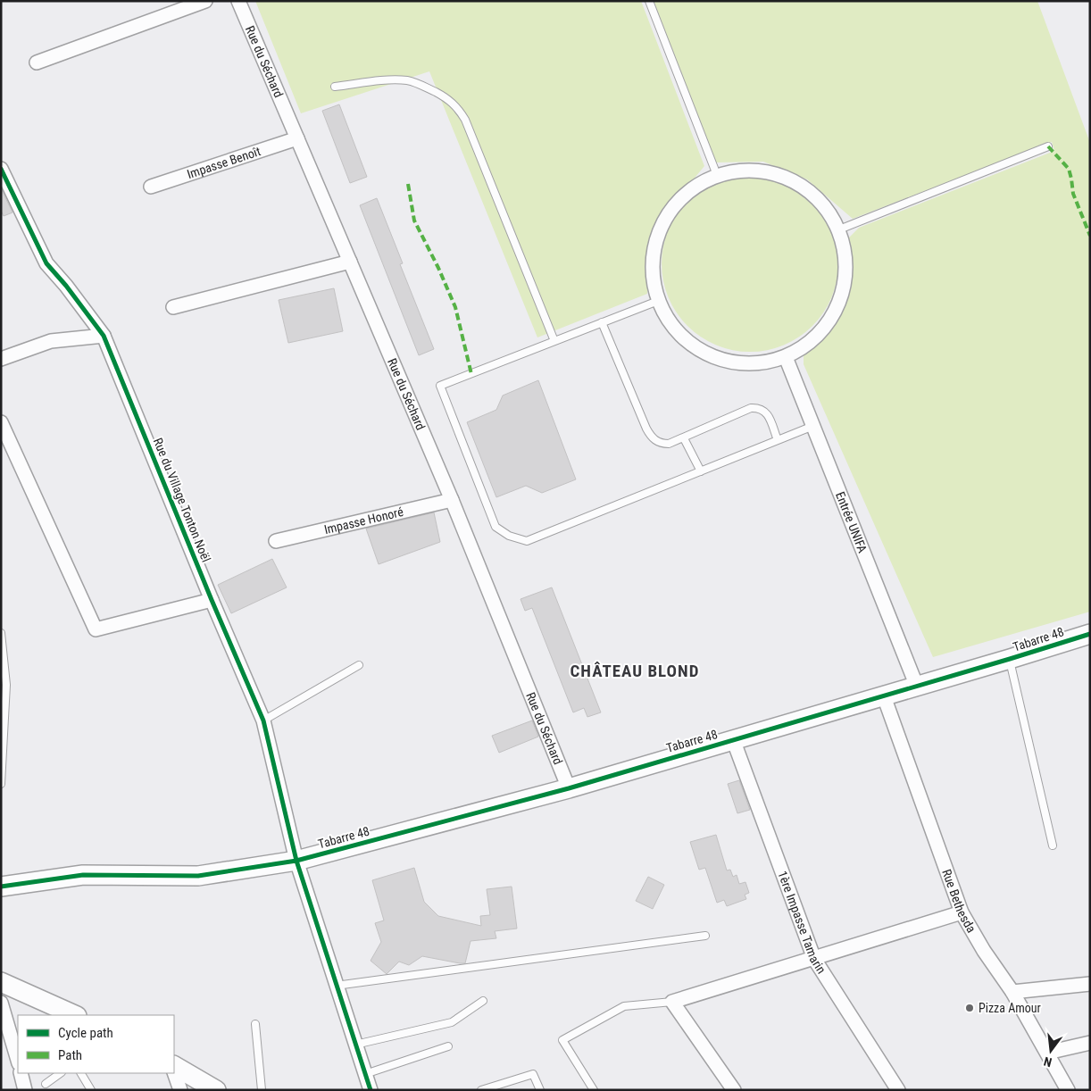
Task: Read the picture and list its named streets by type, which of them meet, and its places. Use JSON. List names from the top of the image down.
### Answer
{
  "streets": {
    "street": [
      "Rue du Séchard",
      "Impasse Benoît",
      "Rue du Village Tonton Noël",
      "Impasse Honoré",
      "Entrée UNIFA",
      "Tabarre 48",
      "Rue Bethesda",
      "1ère Impasse Tamarin"
    ]
  },
  "crossings": [
    ["Rue du Séchard", "Impasse Benoît"],
    ["Rue du Séchard", "Impasse Honoré"],
    ["Rue du Séchard", "Tabarre 48"],
    ["Rue du Village Tonton Noël", "Tabarre 48"],
    ["Entrée UNIFA", "Tabarre 48"],
    ["Tabarre 48", "Rue Bethesda"],
    ["Tabarre 48", "1ère Impasse Tamarin"]
  ],
  "districts": ["CHÂTEAU BLOND"],
  "places": ["Pizza Amour"],
  "legend": ["Cycle path", "Path"],
  "north": "bottom"
}
